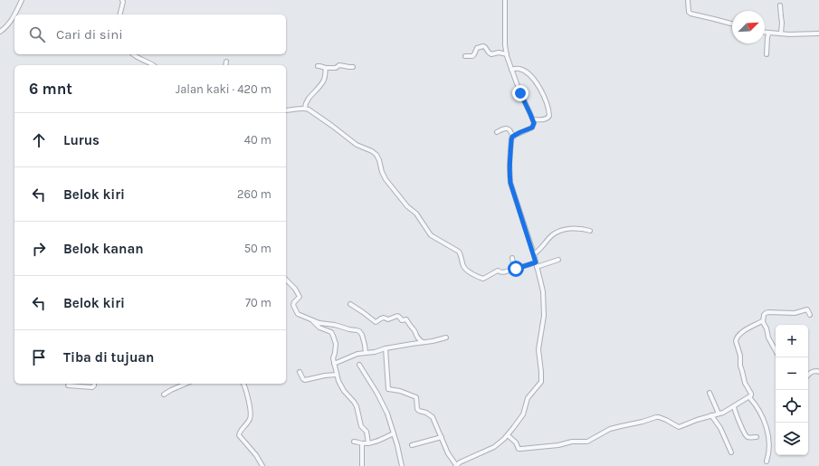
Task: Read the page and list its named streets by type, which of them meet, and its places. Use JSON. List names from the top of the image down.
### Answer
{
  "north": "top right",
  "page": {
    "search": "Cari di sini",
    "heading": ["6 mnt", "Jalan kaki · 420 m"],
    "list": [
      ["Lurus", "40 m"],
      ["Belok kiri", "260 m"],
      ["Belok kanan", "50 m"],
      ["Belok kiri", "70 m"],
      "Tiba di tujuan"
    ],
    "map_buttons": ["+", "−"]
  }
}
